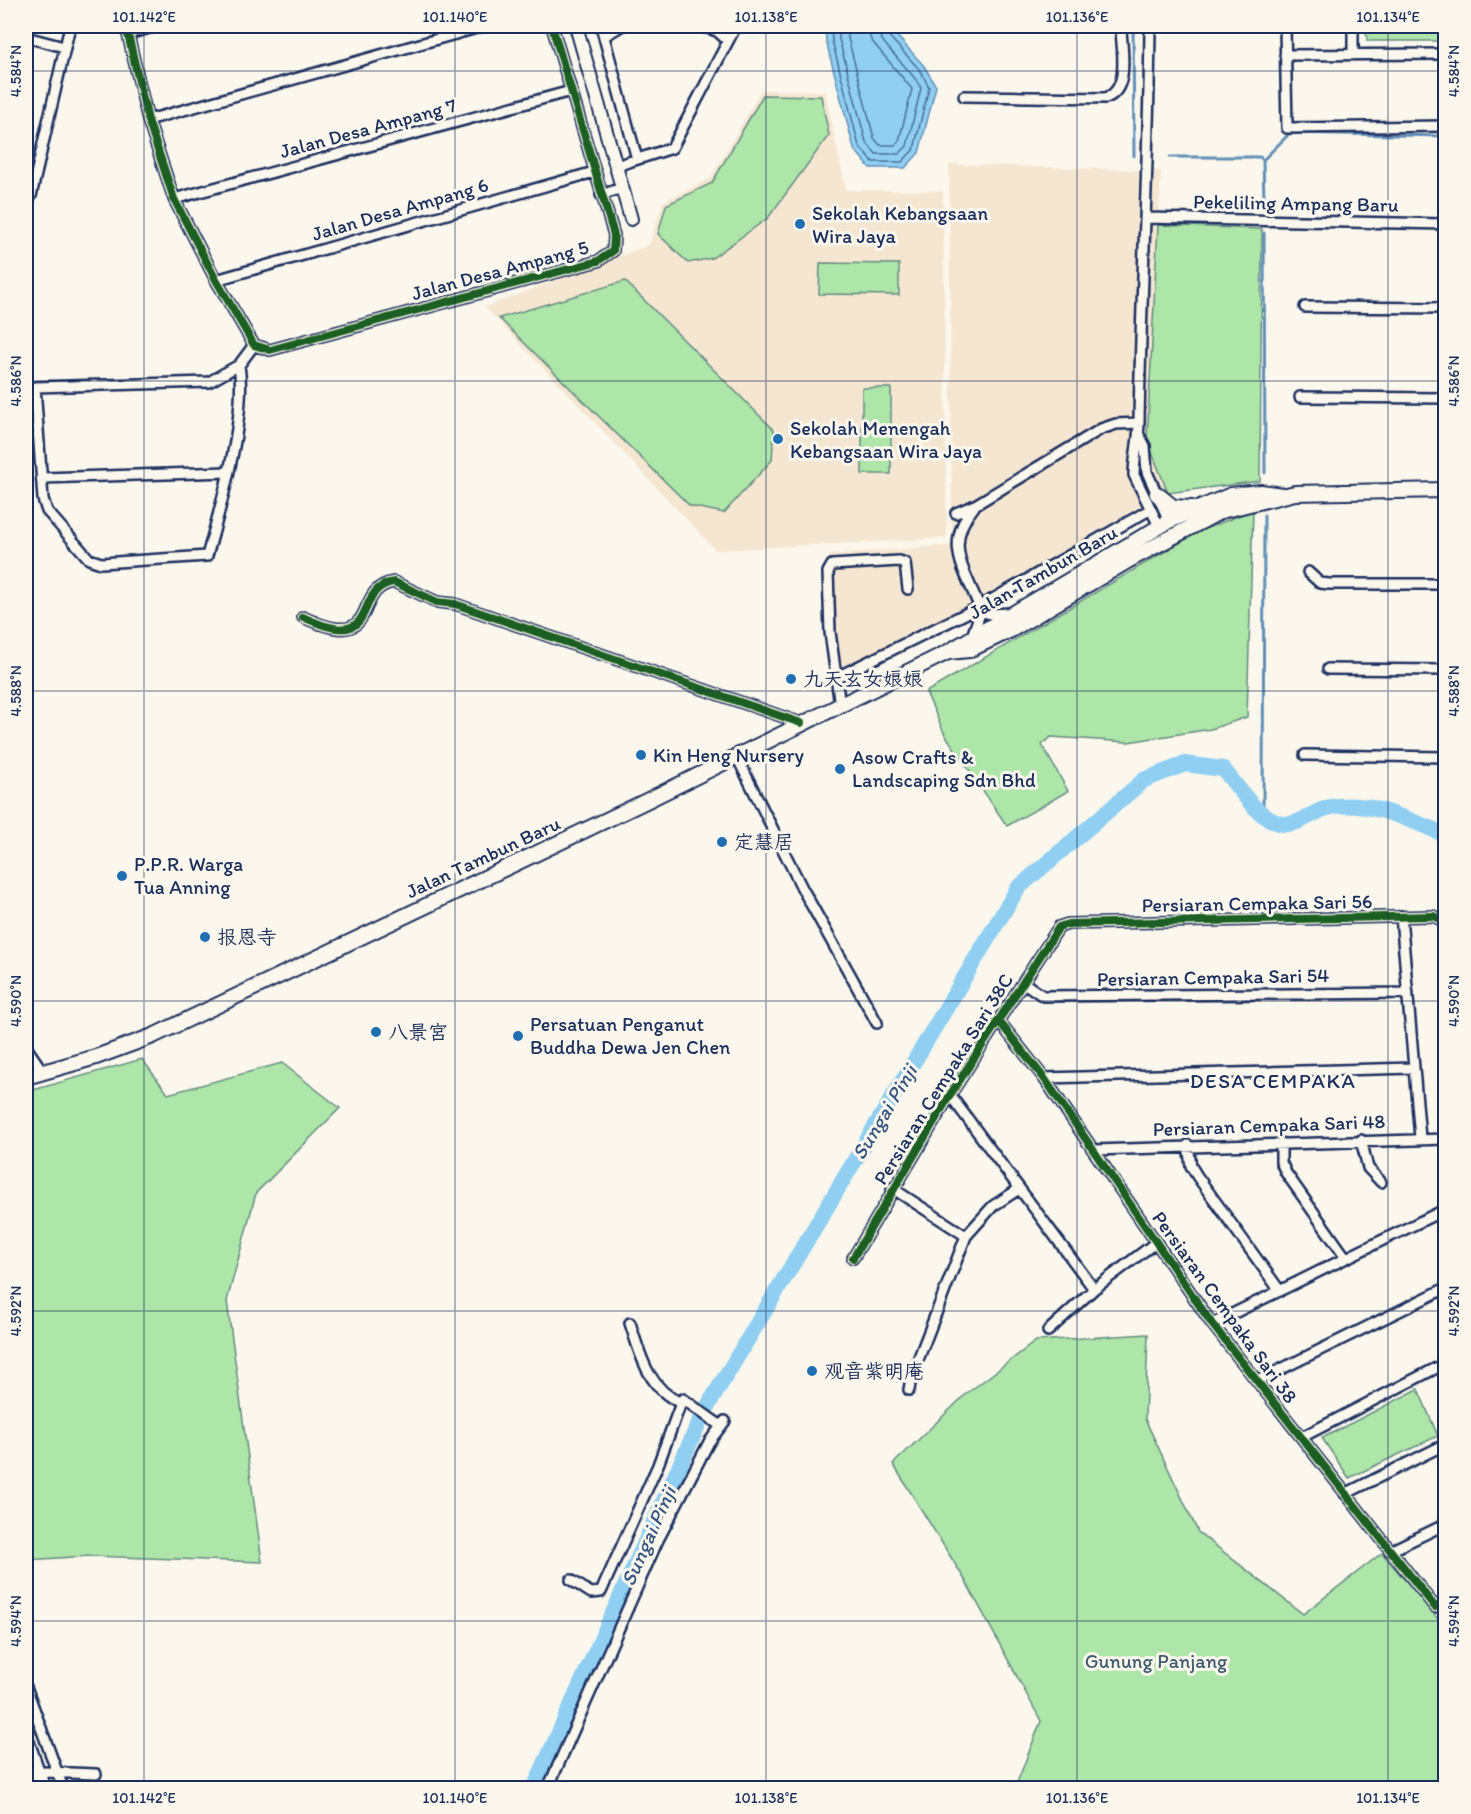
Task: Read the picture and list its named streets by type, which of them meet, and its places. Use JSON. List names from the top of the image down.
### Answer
{
  "streets": {
    "main road": ["Jalan Tambun Baru"],
    "street": [
      "Jalan Desa Ampang 7",
      "Pekeliling Ampang Baru",
      "Jalan Desa Ampang 6",
      "Jalan Desa Ampang 5",
      "Persiaran Cempaka Sari 56",
      "Persiaran Cempaka Sari 54",
      "Persiaran Cempaka Sari 38C",
      "Persiaran Cempaka Sari 48",
      "Persiaran Cempaka Sari 38"
    ]
  },
  "crossings": [
    ["Jalan Desa Ampang 7", "Jalan Desa Ampang 5"],
    ["Jalan Desa Ampang 6", "Jalan Desa Ampang 5"],
    ["Persiaran Cempaka Sari 56", "Persiaran Cempaka Sari 38C"],
    ["Persiaran Cempaka Sari 54", "Persiaran Cempaka Sari 38C"],
    ["Persiaran Cempaka Sari 38C", "Persiaran Cempaka Sari 38"],
    ["Persiaran Cempaka Sari 48", "Persiaran Cempaka Sari 38"]
  ],
  "districts": ["DESA CEMPAKA"],
  "water": ["Sungai Pinji"],
  "parks": ["Gunung Panjang"],
  "places": [
    "Sekolah Kebangsaan Wira Jaya",
    "Sekolah Menengah Kebangsaan Wira Jaya",
    "九天玄女娘娘",
    "Kin Heng Nursery",
    "Asow Crafts & Landscaping Sdn Bhd",
    "定慧居",
    "P.P.R. Warga Tua Anning",
    "报恩寺",
    "八景宫",
    "Persatuan Penganut Buddha Dewa Jen Chen",
    "观音紫明庵"
  ],
  "coordinates": [
    "101.142°E",
    "101.140°E",
    "101.138°E",
    "101.136°E",
    "101.134°E",
    "4.584°N",
    "4.586°N",
    "4.588°N",
    "4.590°N",
    "4.592°N",
    "4.594°N"
  ]
}
